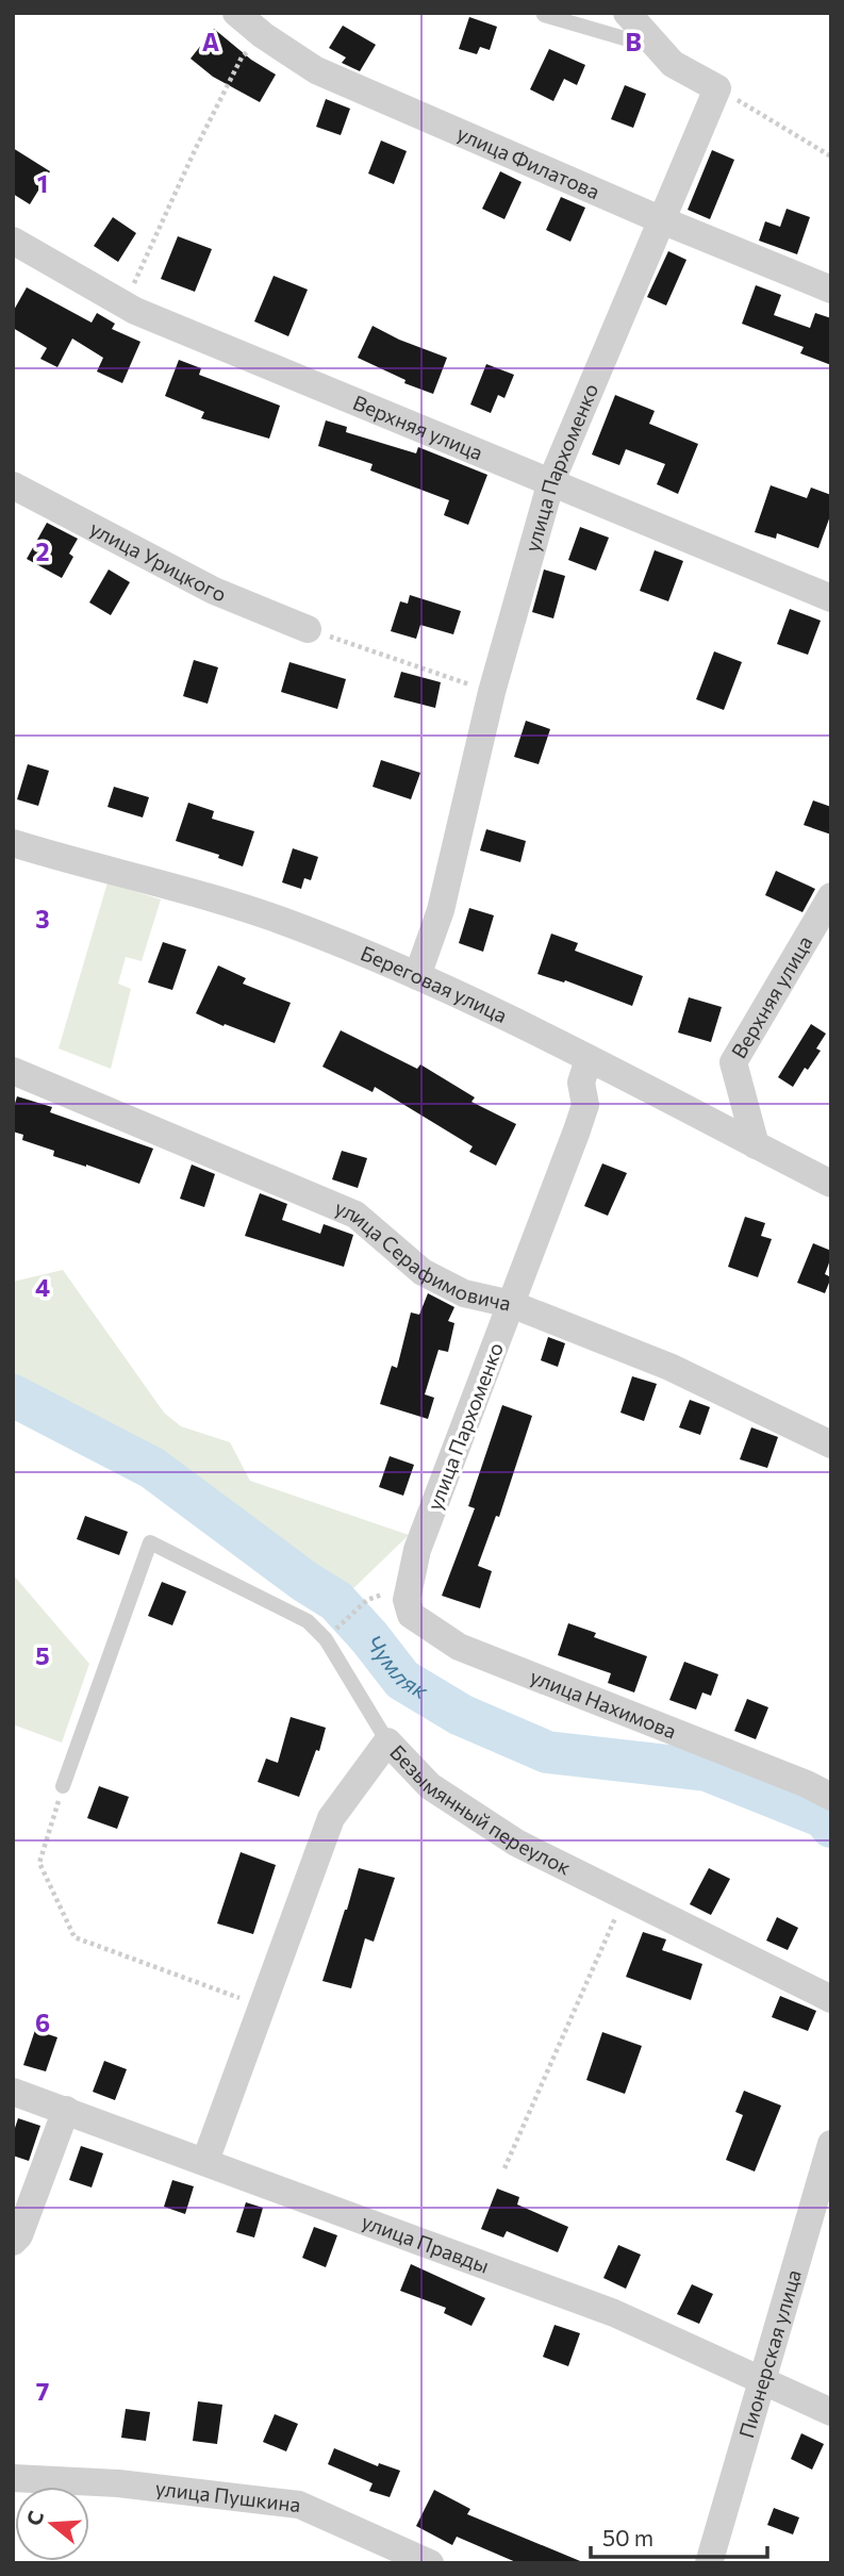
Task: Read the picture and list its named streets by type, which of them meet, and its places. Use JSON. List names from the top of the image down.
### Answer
{
  "streets": {
    "street": [
      "улица Филатова",
      "Верхняя улица",
      "улица Пархоменко",
      "улица Урицкого",
      "Береговая улица",
      "улица Серафимовича",
      "улица Нахимова",
      "Безымянный переулок",
      "улица Правды",
      "Пионерская улица",
      "улица Пушкина"
    ]
  },
  "crossings": [
    ["улица Филатова", "улица Пархоменко"],
    ["Верхняя улица", "улица Пархоменко"],
    ["Верхняя улица", "Береговая улица"],
    ["улица Пархоменко", "Береговая улица"],
    ["улица Пархоменко", "улица Серафимовича"],
    ["улица Пархоменко", "улица Нахимова"],
    ["Безымянный переулок", "улица Правды"],
    ["улица Правды", "Пионерская улица"]
  ],
  "water": ["Чумляк"],
  "scale_bar": "50 m",
  "north": "left",
  "grid": {
    "columns": ["A", "B"],
    "rows": [
      "1",
      "2",
      "3",
      "4",
      "5",
      "6",
      "7"
    ]
  }
}
